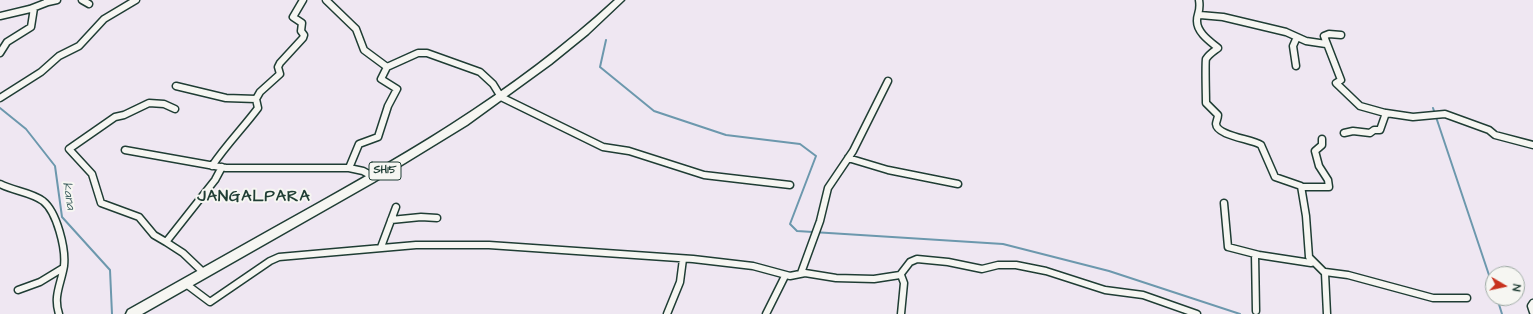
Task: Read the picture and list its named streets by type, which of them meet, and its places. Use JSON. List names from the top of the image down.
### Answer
{
  "streets": {
    "main road": ["SH15"]
  },
  "districts": ["JANGALPARA"],
  "water": ["kana"],
  "north": "right"
}
